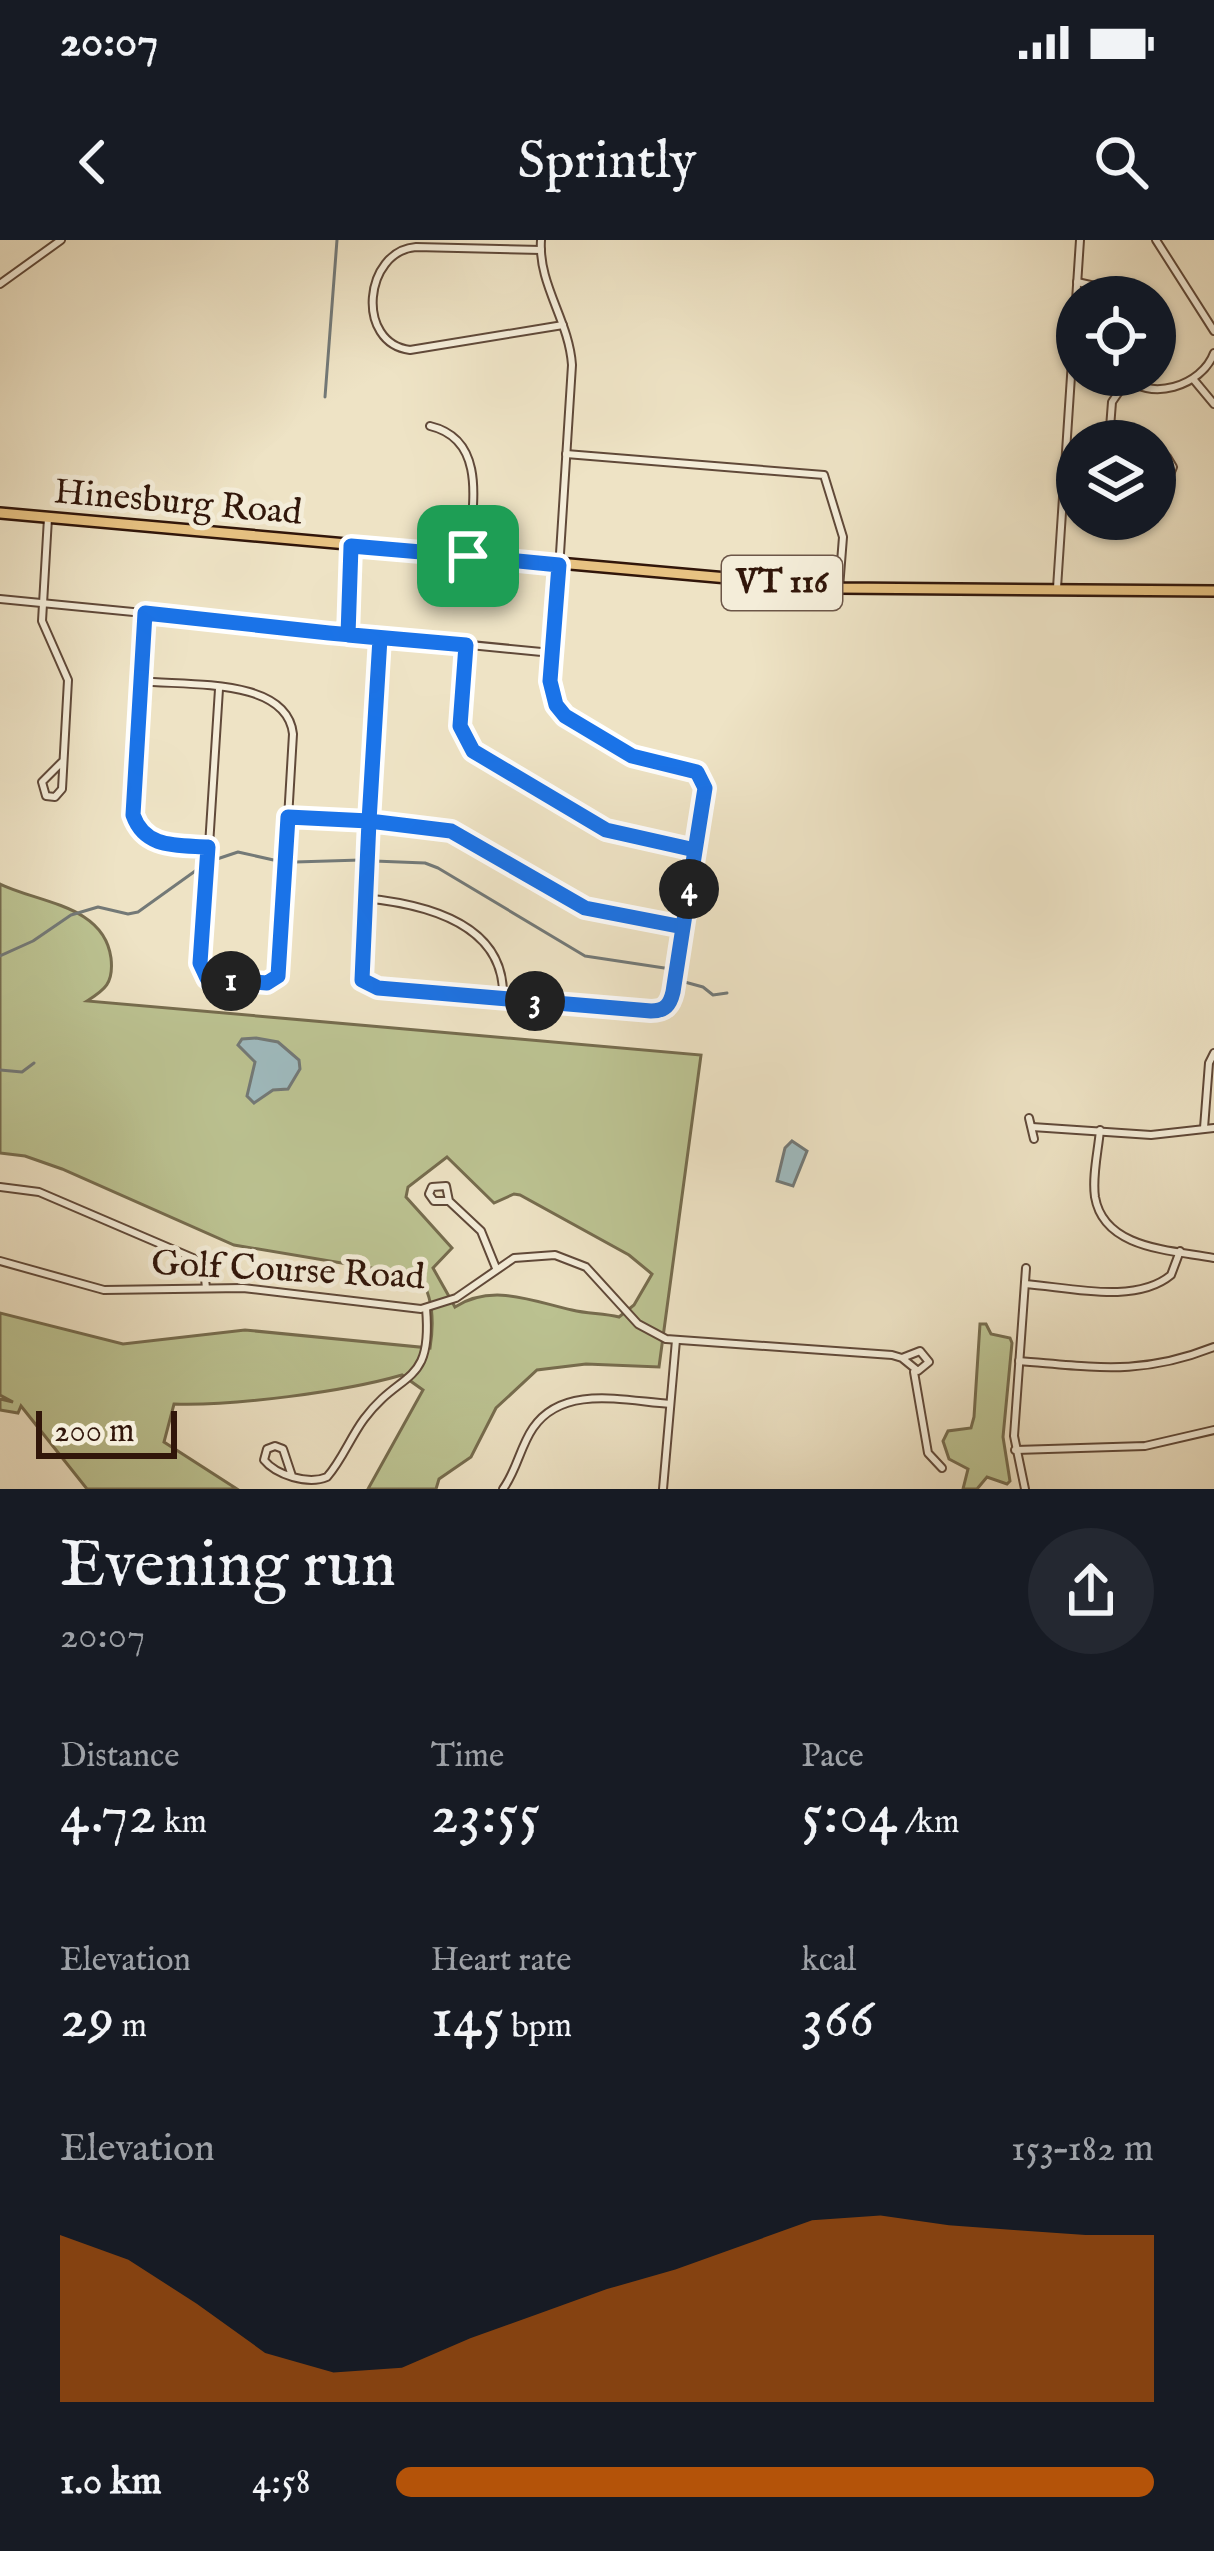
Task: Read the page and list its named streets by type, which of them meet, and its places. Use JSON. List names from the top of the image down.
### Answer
{
  "streets": {
    "main road": ["Hinesburg Road", "VT 116"],
    "street": ["Golf Course Road"]
  },
  "scale_bar": "200 m",
  "page": {
    "status": "20:07",
    "header": "Sprintly",
    "pins": ["4", "1", "3"],
    "scale": "200 m",
    "heading": ["Evening run", "20:07"],
    "stats": [
      ["Distance", "4.72 km"],
      ["Time", "23:55"],
      ["Pace", "5:04 /km"],
      ["Elevation", "29 m"],
      ["Heart rate", "145 bpm"],
      ["kcal", "366"]
    ],
    "chart": ["Elevation", "153–182 m"],
    "list": [
      {
        "name": "1.0 km",
        "note": "4:58"
      }
    ]
  }
}
